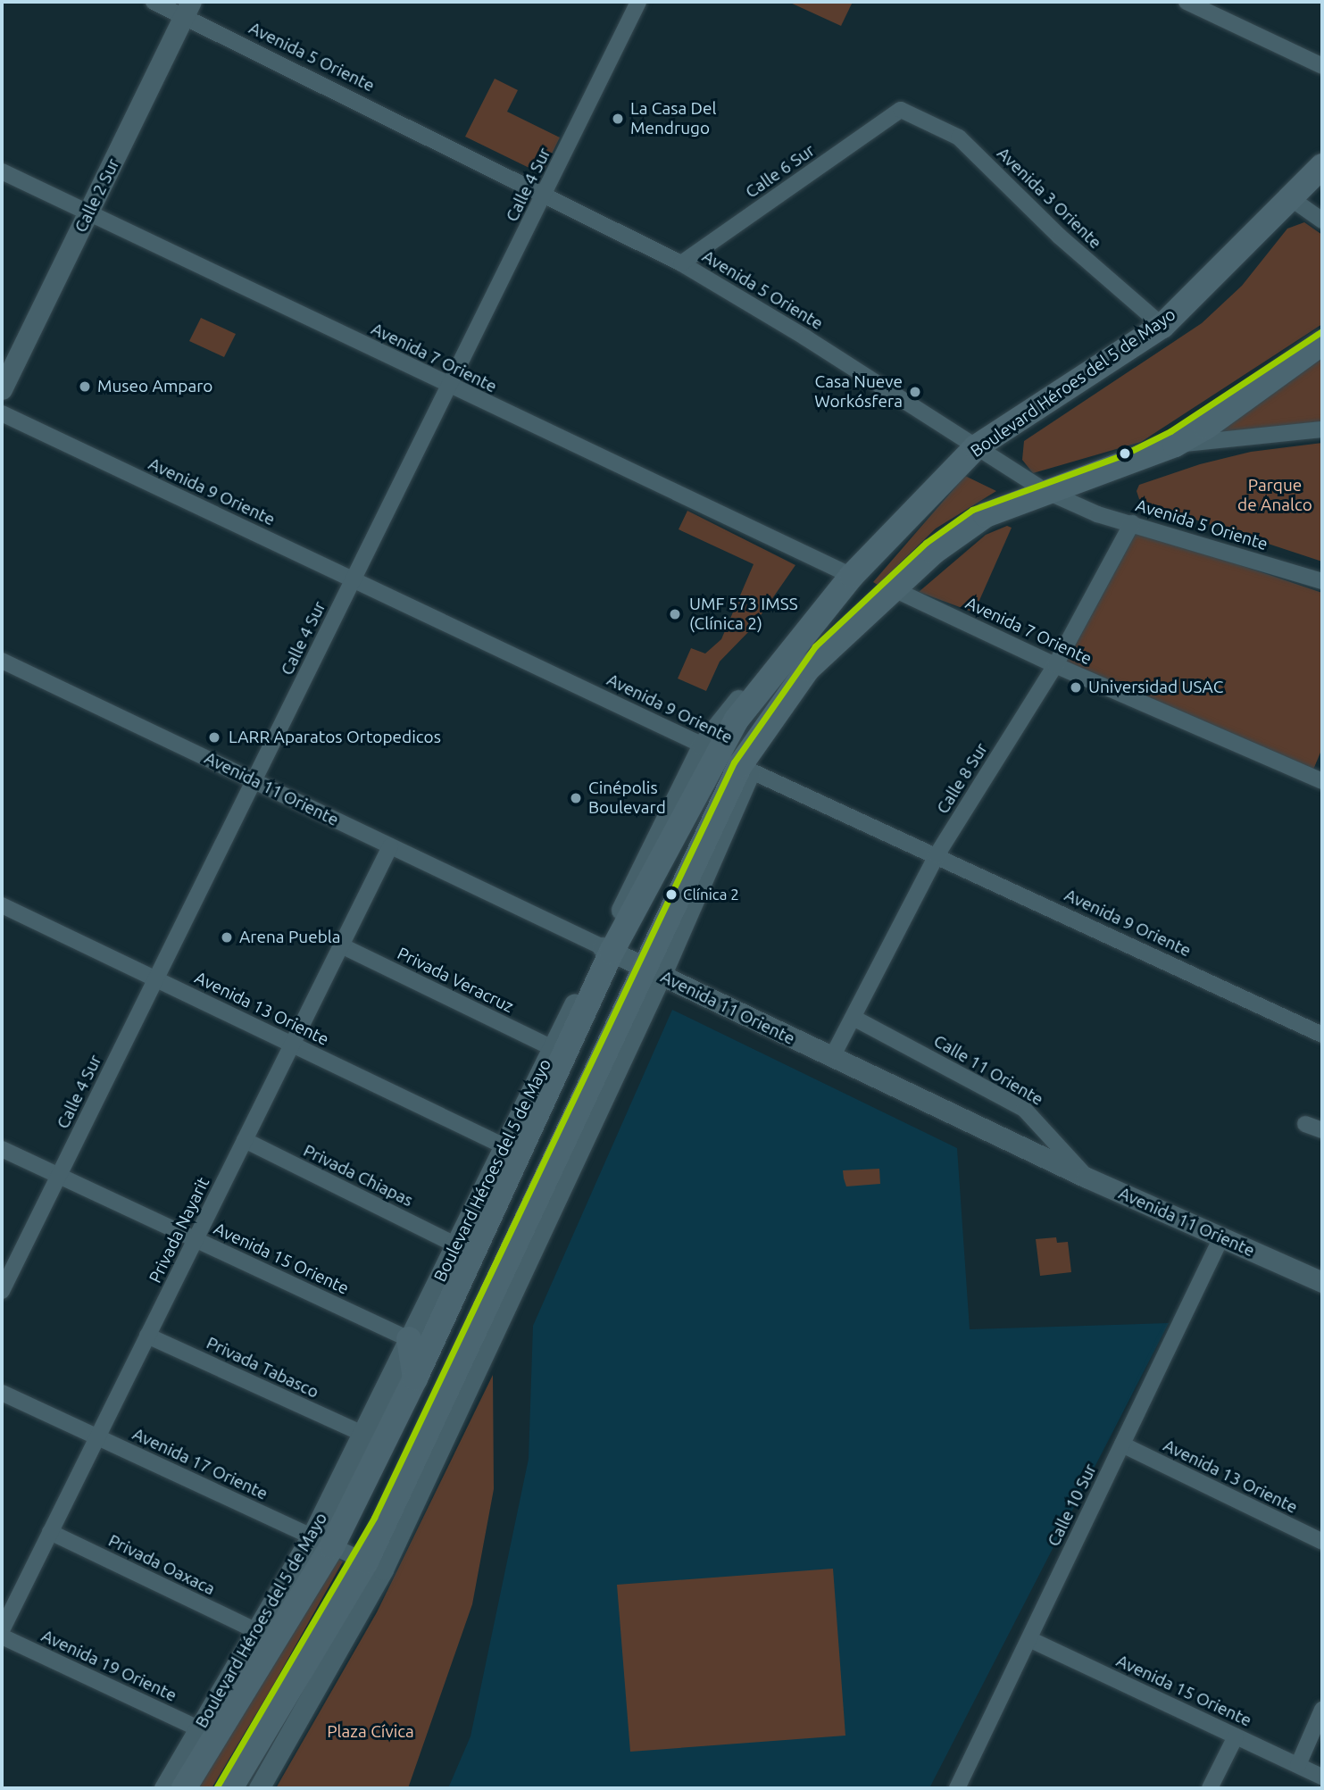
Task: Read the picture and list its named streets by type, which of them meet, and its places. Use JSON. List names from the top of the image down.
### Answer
{
  "streets": {
    "main road": ["Boulevard Héroes del 5 de Mayo"],
    "street": [
      "Avenida 5 Oriente",
      "Calle 6 Sur",
      "Calle 4 Sur",
      "Calle 2 Sur",
      "Avenida 3 Oriente",
      "Avenida 7 Oriente",
      "Avenida 9 Oriente",
      "Calle 8 Sur",
      "Avenida 11 Oriente",
      "Privada Veracruz",
      "Avenida 13 Oriente",
      "Calle 11 Oriente",
      "Privada Chiapas",
      "Privada Nayarit",
      "Avenida 15 Oriente",
      "Privada Tabasco",
      "Avenida 17 Oriente",
      "Calle 10 Sur",
      "Privada Oaxaca",
      "Avenida 19 Oriente"
    ]
  },
  "crossings": [
    ["Avenida 5 Oriente", "Calle 6 Sur"],
    ["Avenida 5 Oriente", "Calle 4 Sur"],
    ["Avenida 5 Oriente", "Calle 2 Sur"],
    ["Avenida 5 Oriente", "Boulevard Héroes del 5 de Mayo"],
    ["Avenida 5 Oriente", "Calle 8 Sur"],
    ["Calle 6 Sur", "Avenida 3 Oriente"],
    ["Calle 4 Sur", "Avenida 7 Oriente"],
    ["Calle 4 Sur", "Avenida 9 Oriente"],
    ["Calle 4 Sur", "Avenida 11 Oriente"],
    ["Calle 4 Sur", "Avenida 13 Oriente"],
    ["Calle 4 Sur", "Avenida 15 Oriente"],
    ["Calle 2 Sur", "Avenida 7 Oriente"],
    ["Avenida 3 Oriente", "Boulevard Héroes del 5 de Mayo"],
    ["Avenida 7 Oriente", "Boulevard Héroes del 5 de Mayo"],
    ["Avenida 7 Oriente", "Calle 8 Sur"],
    ["Boulevard Héroes del 5 de Mayo", "Avenida 9 Oriente"],
    ["Boulevard Héroes del 5 de Mayo", "Avenida 11 Oriente"],
    ["Boulevard Héroes del 5 de Mayo", "Privada Veracruz"],
    ["Boulevard Héroes del 5 de Mayo", "Avenida 13 Oriente"],
    ["Boulevard Héroes del 5 de Mayo", "Privada Chiapas"],
    ["Boulevard Héroes del 5 de Mayo", "Avenida 15 Oriente"],
    ["Boulevard Héroes del 5 de Mayo", "Privada Tabasco"],
    ["Boulevard Héroes del 5 de Mayo", "Avenida 17 Oriente"],
    ["Boulevard Héroes del 5 de Mayo", "Privada Oaxaca"],
    ["Boulevard Héroes del 5 de Mayo", "Avenida 19 Oriente"],
    ["Avenida 9 Oriente", "Calle 8 Sur"],
    ["Calle 8 Sur", "Avenida 11 Oriente"],
    ["Calle 8 Sur", "Calle 11 Oriente"],
    ["Avenida 11 Oriente", "Calle 11 Oriente"],
    ["Avenida 11 Oriente", "Privada Nayarit"],
    ["Avenida 11 Oriente", "Calle 10 Sur"],
    ["Privada Veracruz", "Privada Nayarit"],
    ["Avenida 13 Oriente", "Privada Nayarit"],
    ["Avenida 13 Oriente", "Calle 10 Sur"],
    ["Privada Chiapas", "Privada Nayarit"],
    ["Privada Nayarit", "Avenida 15 Oriente"],
    ["Privada Nayarit", "Privada Tabasco"],
    ["Privada Nayarit", "Avenida 17 Oriente"],
    ["Privada Nayarit", "Privada Oaxaca"],
    ["Avenida 15 Oriente", "Calle 10 Sur"]
  ],
  "parks": ["Parque de Analco", "Plaza Cívica"],
  "places": [
    "La Casa Del Mendrugo",
    "Museo Amparo",
    "Casa Nueve Workósfera",
    "UMF 573 IMSS (Clínica 2)",
    "Universidad USAC",
    "LARR Aparatos Ortopedicos",
    "Cinépolis Boulevard",
    "Clínica 2",
    "Arena Puebla"
  ]
}
